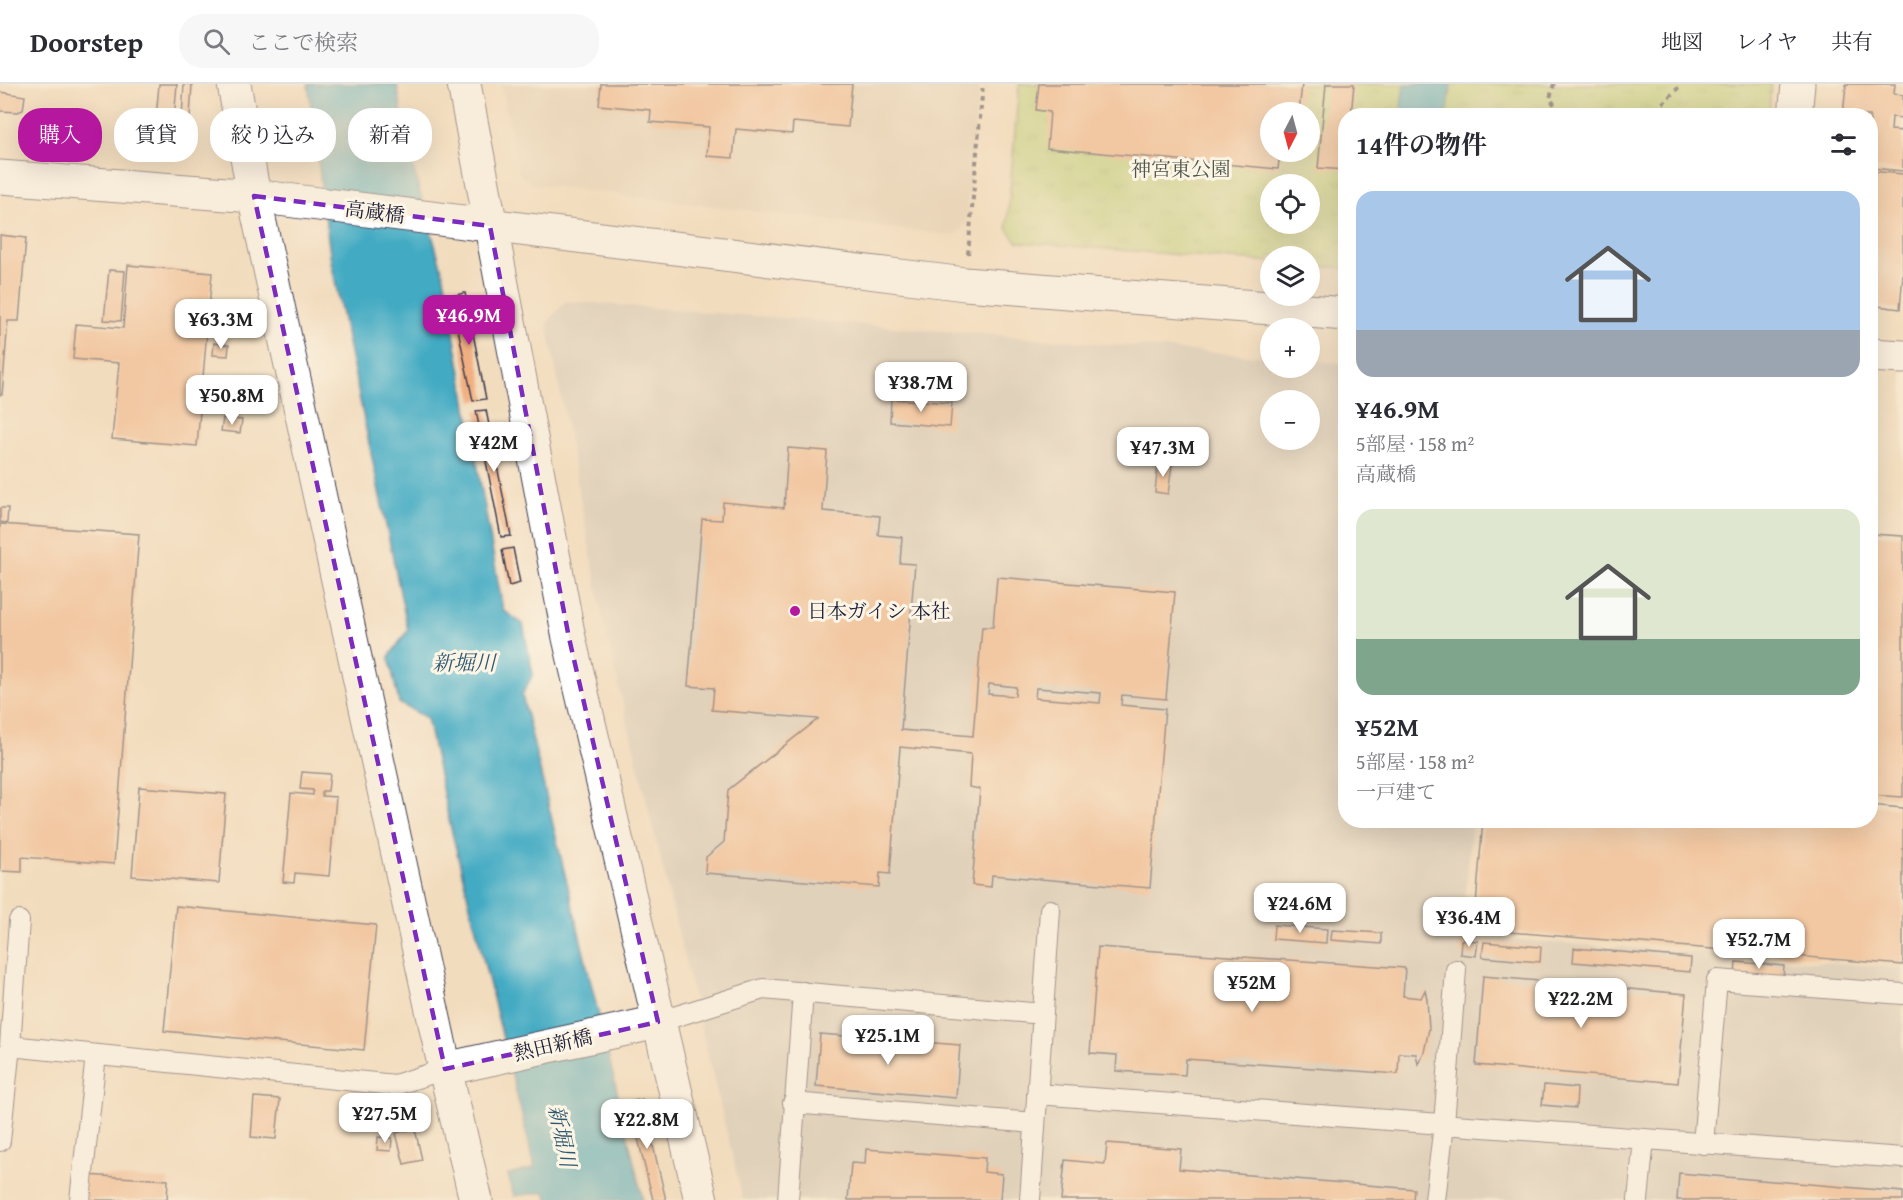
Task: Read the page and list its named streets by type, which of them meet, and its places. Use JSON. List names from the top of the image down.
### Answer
{
  "streets": {
    "street": ["高蔵橋", "熱田新橋"]
  },
  "water": ["新堀川"],
  "parks": ["神宮東公園"],
  "places": ["日本ガイシ 本社"],
  "north": "bottom",
  "page": {
    "header": "Doorstep",
    "search": "ここで検索",
    "nav": ["地図", "レイヤ", "共有"],
    "map_buttons": ["+", "−"],
    "chip": [
      "購入",
      "賃貸",
      "絞り込み",
      "新着"
    ],
    "heading": "14件の物件",
    "list": [
      {
        "name": "¥46.9M",
        "note": "5部屋 · 158 m² · 高蔵橋"
      },
      {
        "name": "¥52M",
        "note": "5部屋 · 158 m² · 一戸建て"
      }
    ],
    "price": [
      "¥46.9M",
      "¥63.3M",
      "¥38.7M",
      "¥50.8M",
      "¥42M",
      "¥47.3M",
      "¥24.6M",
      "¥36.4M",
      "¥52.7M",
      "¥52M",
      "¥22.2M",
      "¥25.1M",
      "¥27.5M",
      "¥22.8M"
    ]
  }
}
